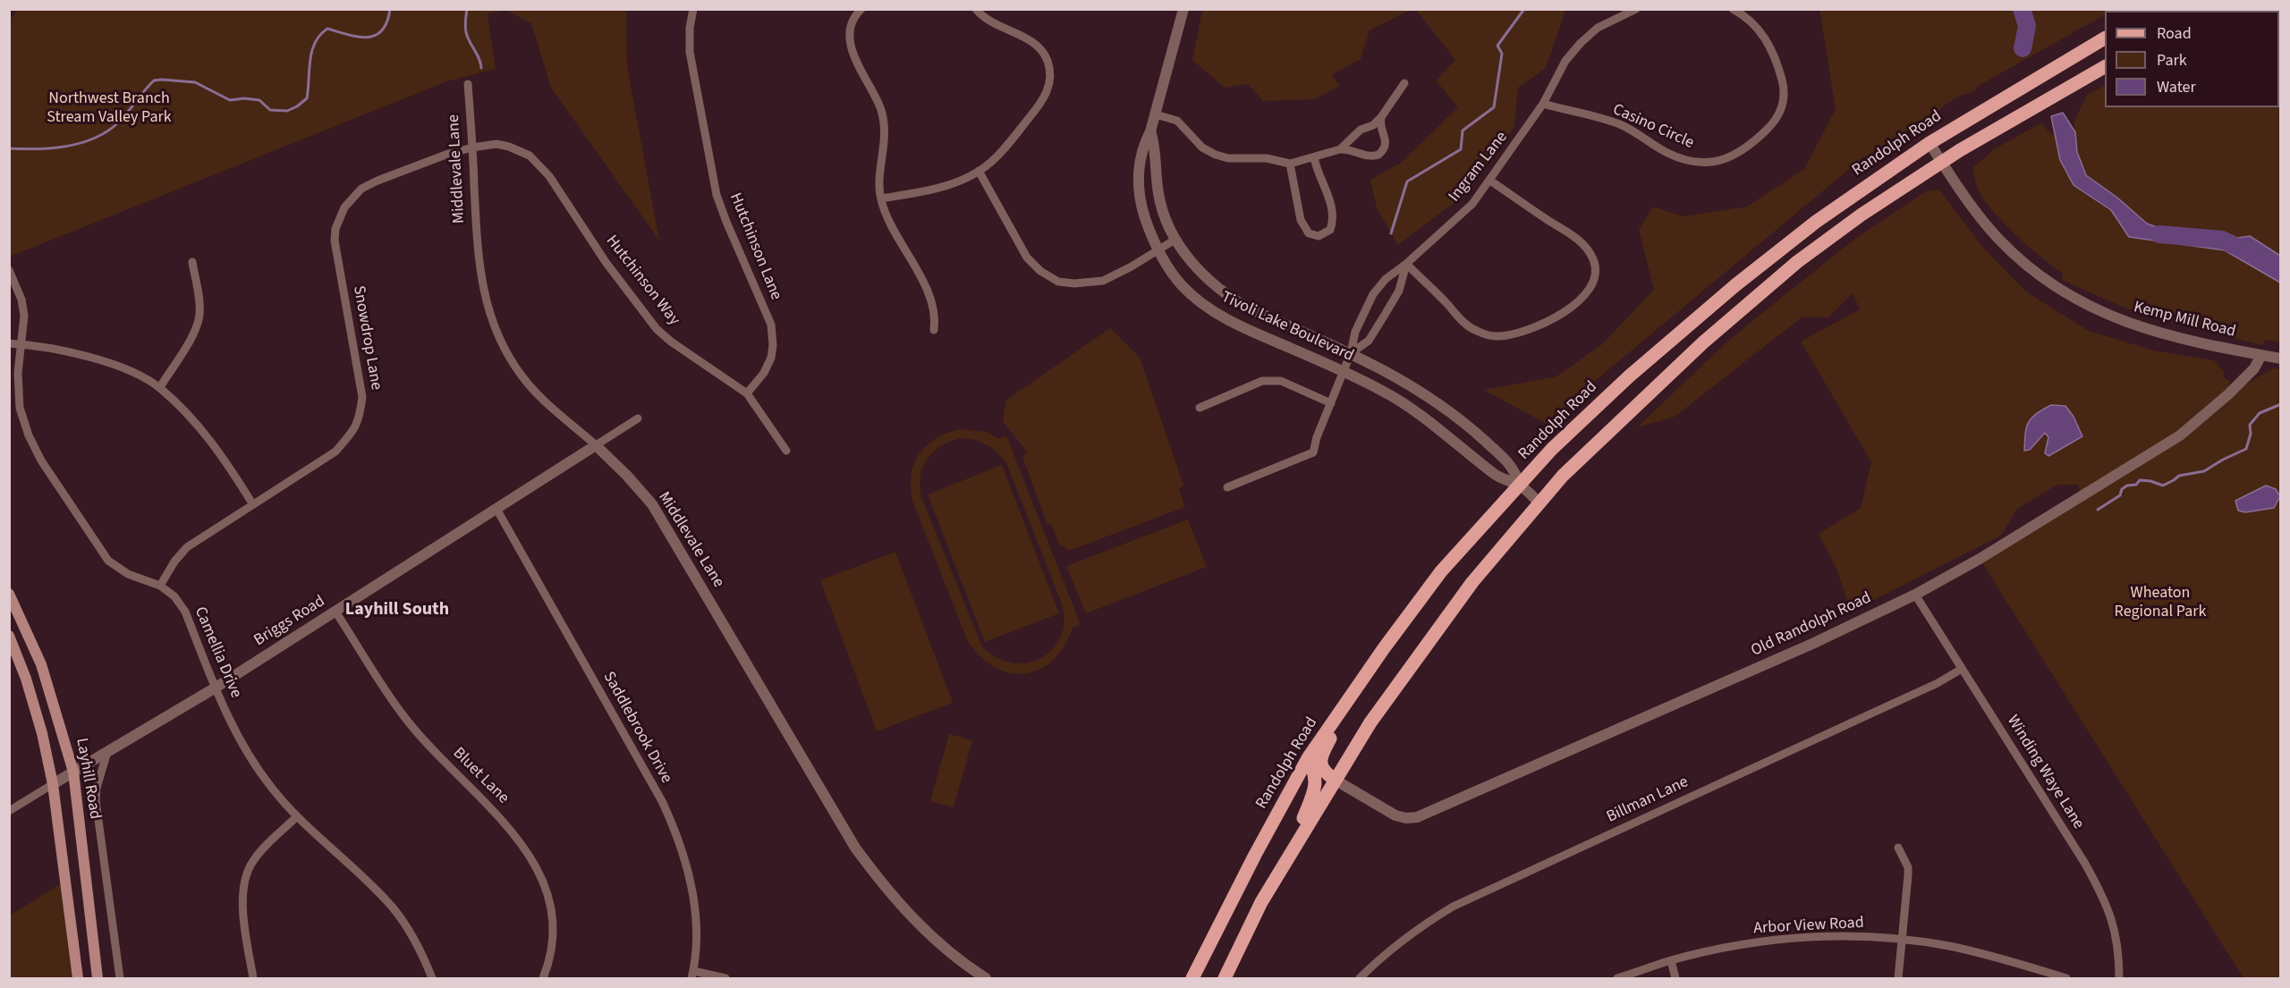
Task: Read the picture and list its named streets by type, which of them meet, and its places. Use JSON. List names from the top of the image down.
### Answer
{
  "streets": {
    "main road": ["Randolph Road", "Layhill Road"],
    "street": [
      "Casino Circle",
      "Ingram Lane",
      "Middlevale Lane",
      "Hutchinson Lane",
      "Hutchinson Way",
      "Kemp Mill Road",
      "Tivoli Lake Boulevard",
      "Snowdrop Lane",
      "Briggs Road",
      "Old Randolph Road",
      "Camellia Drive",
      "Saddlebrook Drive",
      "Winding Waye Lane",
      "Bluet Lane",
      "Billman Lane",
      "Arbor View Road"
    ]
  },
  "crossings": [
    ["Casino Circle", "Ingram Lane"],
    ["Randolph Road", "Kemp Mill Road"],
    ["Randolph Road", "Tivoli Lake Boulevard"],
    ["Ingram Lane", "Tivoli Lake Boulevard"],
    ["Middlevale Lane", "Hutchinson Way"],
    ["Middlevale Lane", "Snowdrop Lane"],
    ["Middlevale Lane", "Briggs Road"],
    ["Hutchinson Lane", "Hutchinson Way"],
    ["Hutchinson Way", "Snowdrop Lane"],
    ["Kemp Mill Road", "Old Randolph Road"],
    ["Snowdrop Lane", "Camellia Drive"],
    ["Briggs Road", "Camellia Drive"],
    ["Briggs Road", "Saddlebrook Drive"],
    ["Briggs Road", "Bluet Lane"],
    ["Briggs Road", "Layhill Road"],
    ["Old Randolph Road", "Winding Waye Lane"],
    ["Winding Waye Lane", "Billman Lane"]
  ],
  "districts": ["Layhill South"],
  "parks": ["Northwest Branch Stream Valley Park", "Wheaton Regional Park"],
  "legend": ["Road", "Park", "Water"]
}
